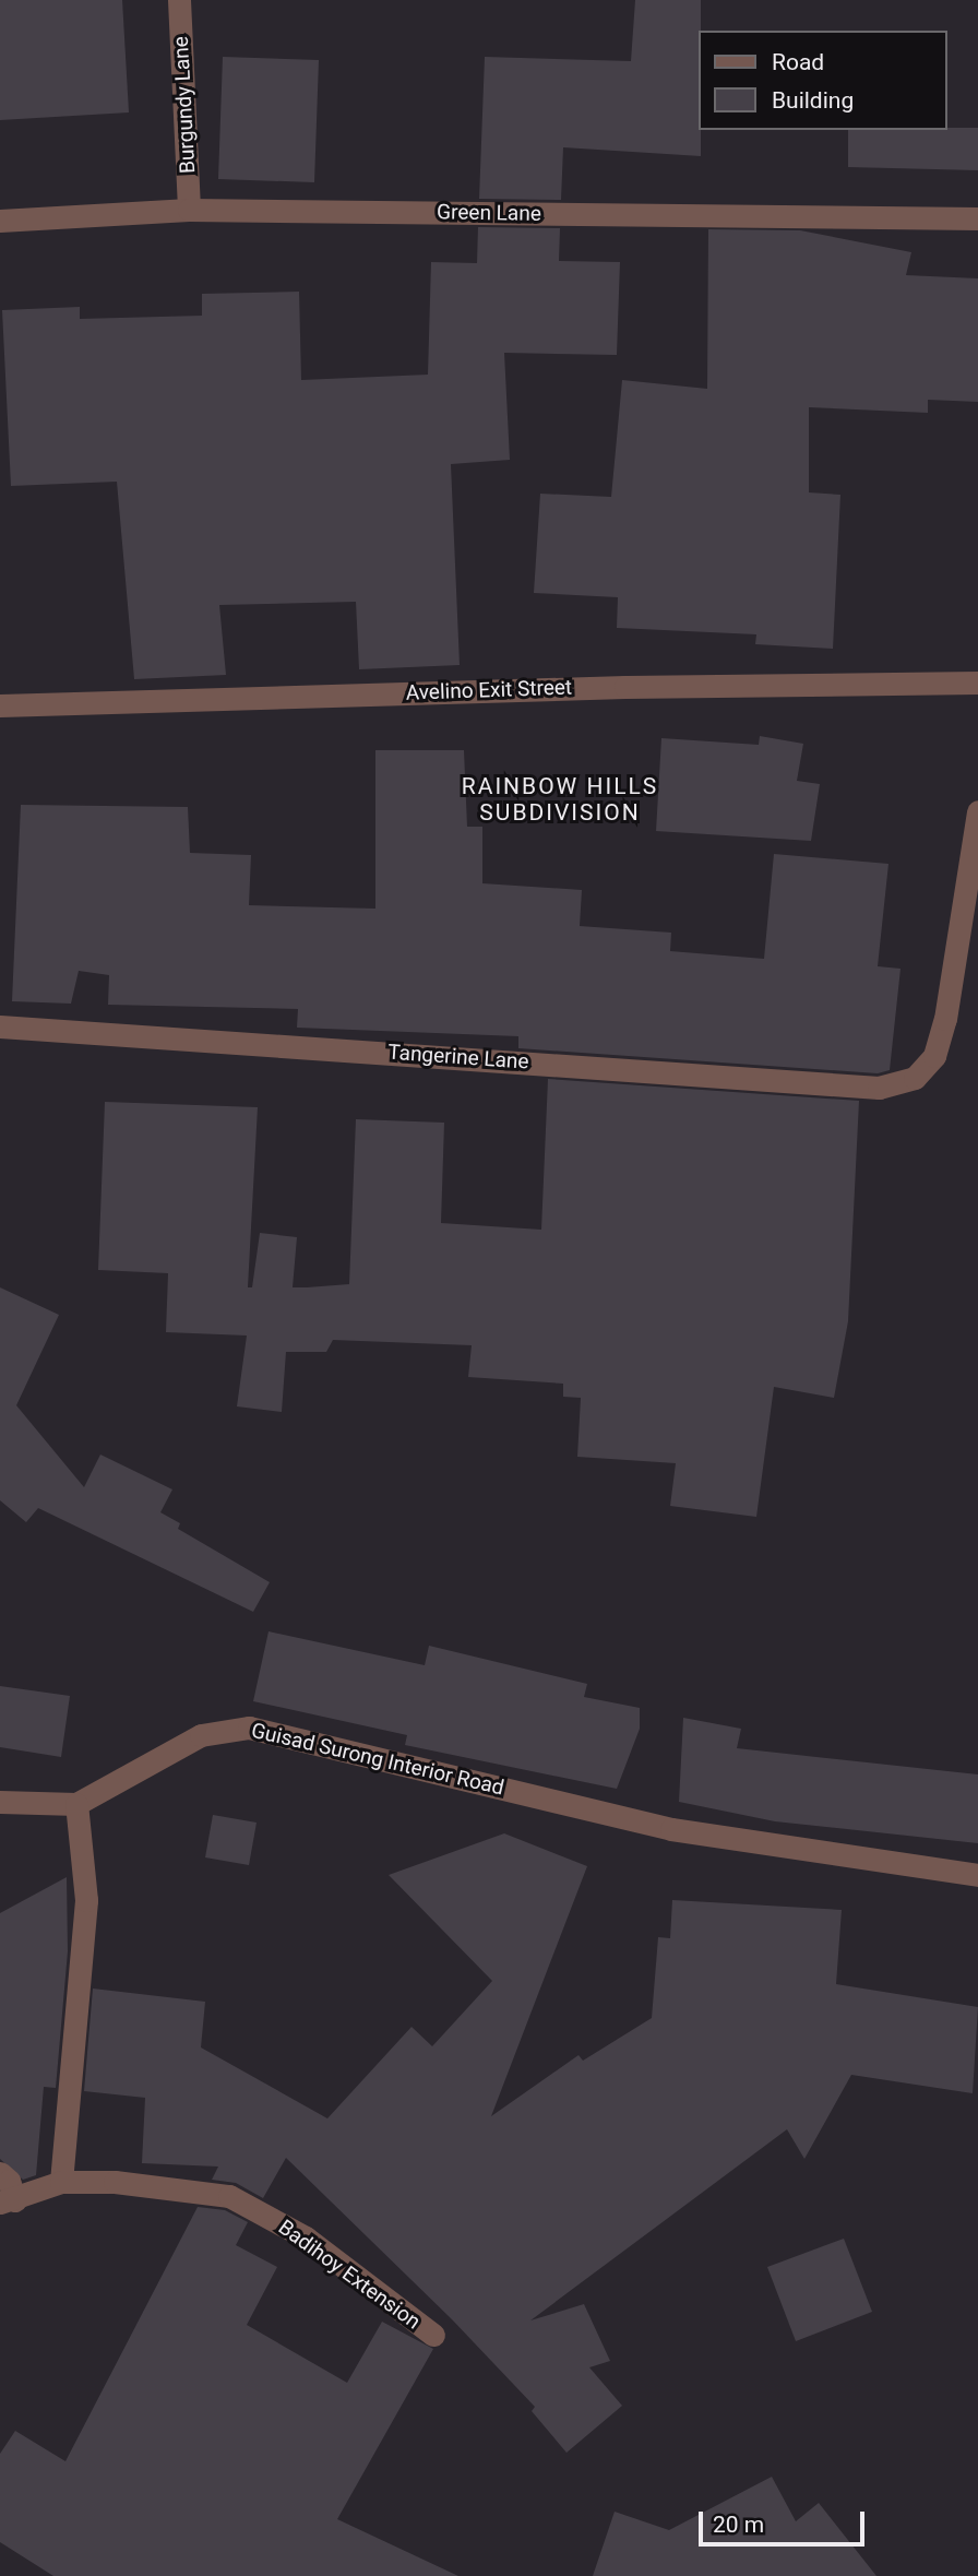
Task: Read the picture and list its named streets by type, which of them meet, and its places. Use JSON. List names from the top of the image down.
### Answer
{
  "streets": {
    "street": [
      "Burgundy Lane",
      "Green Lane",
      "Avelino Exit Street",
      "Tangerine Lane",
      "Guisad Surong Interior Road",
      "Badihoy Extension"
    ]
  },
  "crossings": [
    ["Burgundy Lane", "Green Lane"]
  ],
  "districts": ["RAINBOW HILLS SUBDIVISION"],
  "legend": ["Road", "Building"],
  "scale_bar": "20 m"
}
